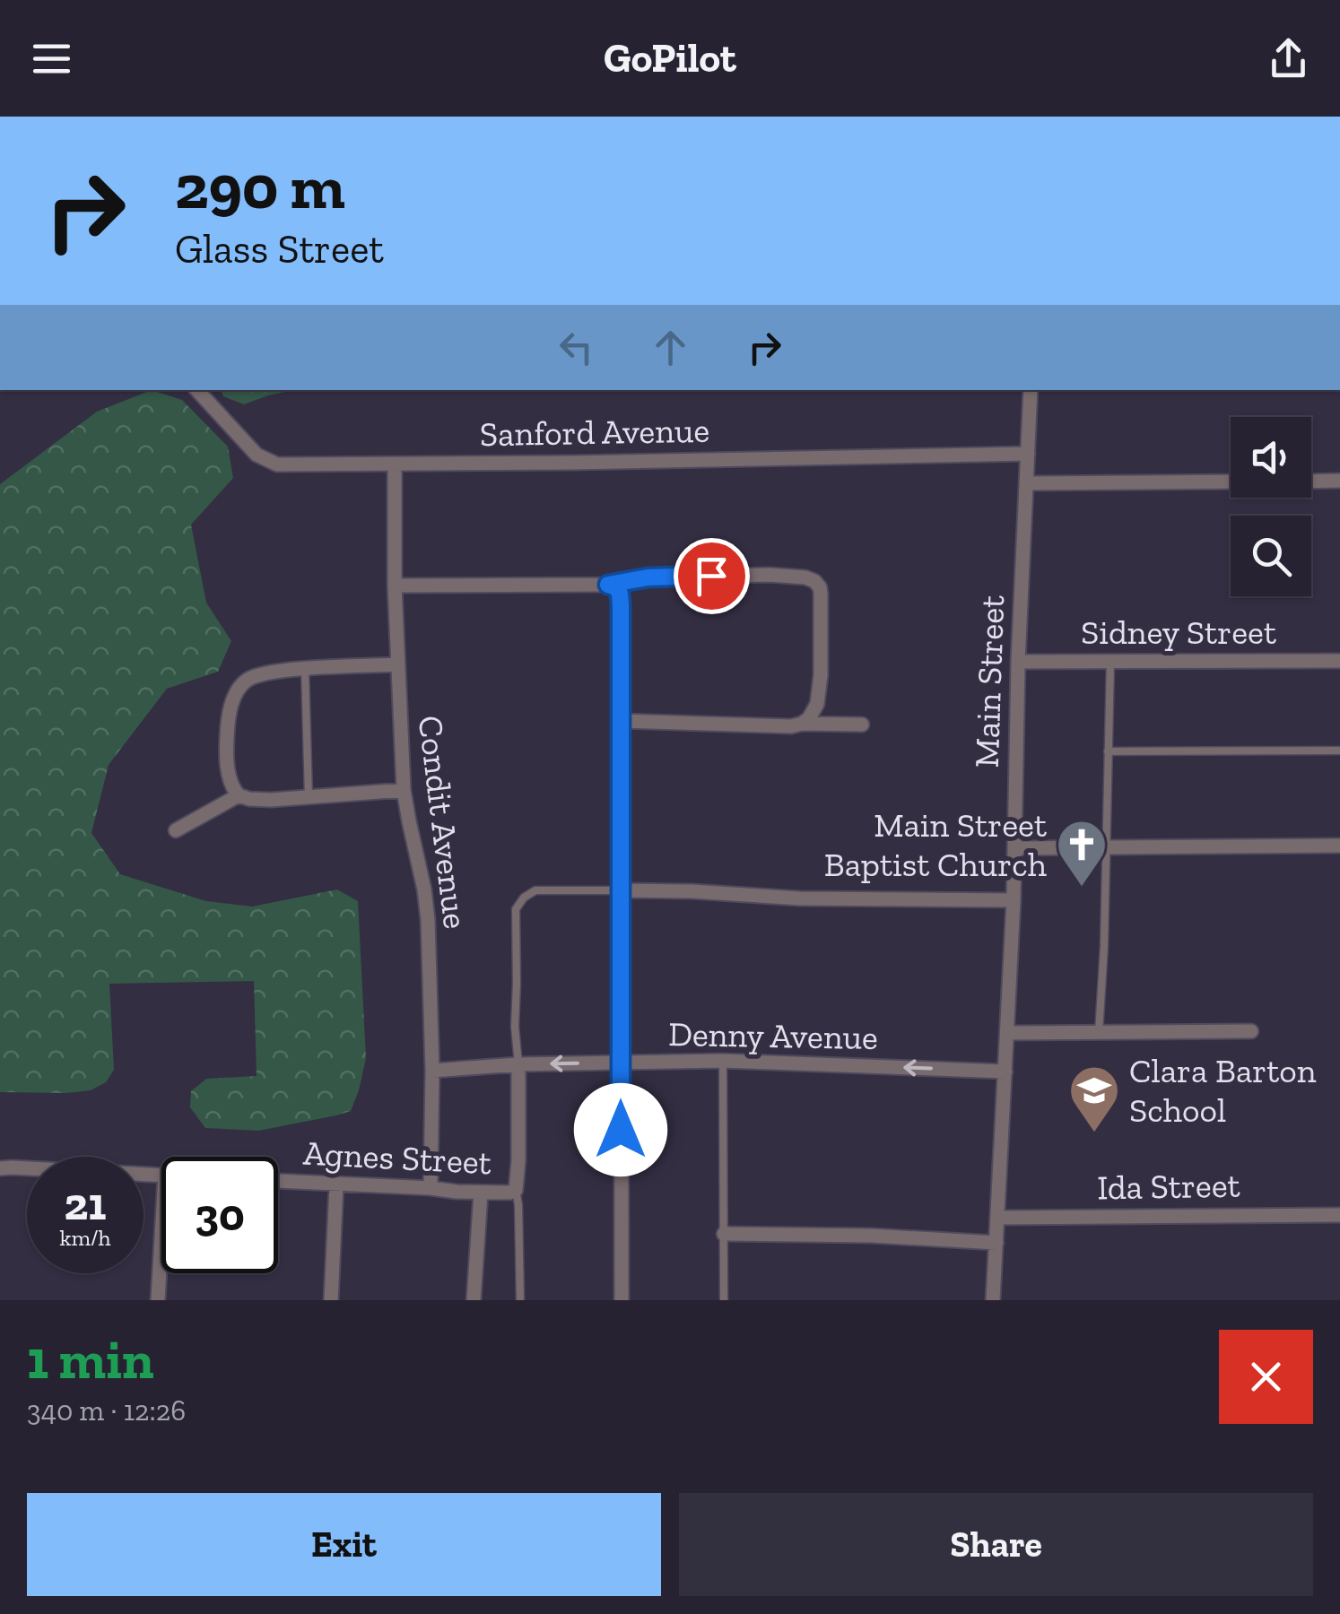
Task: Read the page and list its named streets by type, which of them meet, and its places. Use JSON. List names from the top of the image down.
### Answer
{
  "streets": {
    "street": [
      "Sanford Avenue",
      "Sidney Street",
      "Main Street",
      "Condit Avenue",
      "Denny Avenue",
      "Agnes Street",
      "Ida Street"
    ]
  },
  "crossings": [
    ["Sanford Avenue", "Main Street"],
    ["Sanford Avenue", "Condit Avenue"],
    ["Sidney Street", "Main Street"],
    ["Main Street", "Denny Avenue"],
    ["Main Street", "Ida Street"],
    ["Condit Avenue", "Denny Avenue"],
    ["Condit Avenue", "Agnes Street"],
    ["Denny Avenue", "Agnes Street"]
  ],
  "one_way": ["Denny Avenue"],
  "places": {
    "church": ["Main Street Baptist Church"],
    "school or university": ["Clara Barton School"]
  },
  "page": {
    "header": "GoPilot",
    "turn": ["290 m", "Glass Street"],
    "speed": "21 km/h",
    "limit": "30",
    "heading": ["1 min", "340 m · 12:26"],
    "buttons": ["Exit", "Share"]
  }
}
